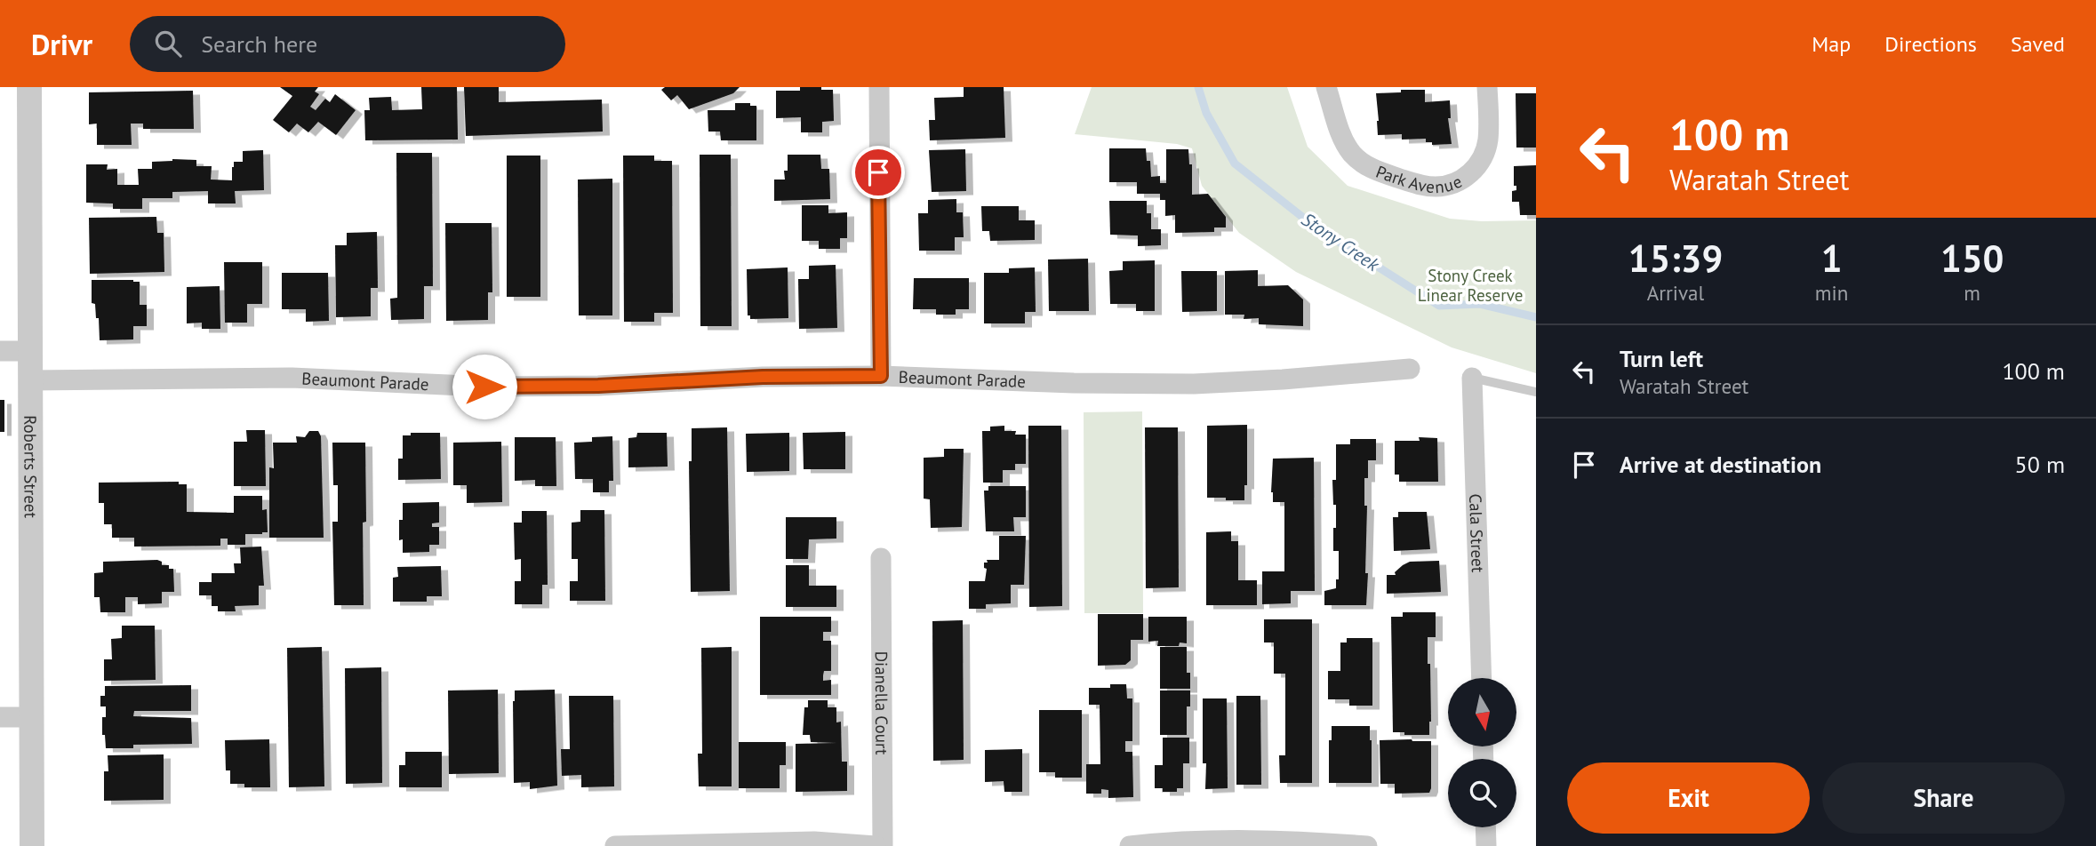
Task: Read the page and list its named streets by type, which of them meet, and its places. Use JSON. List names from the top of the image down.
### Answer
{
  "streets": {
    "street": [
      "Park Avenue",
      "Beaumont Parade",
      "Roberts Street",
      "Cala Street",
      "Dianella Court"
    ]
  },
  "crossings": [
    ["Beaumont Parade", "Roberts Street"]
  ],
  "water": ["Stony Creek"],
  "parks": ["Stony Creek Linear Reserve"],
  "north": "bottom",
  "page": {
    "header": "Drivr",
    "search": "Search here",
    "nav": ["Map", "Directions", "Saved"],
    "turn": ["100 m", "Waratah Street"],
    "eta": [
      "15:39",
      "Arrival",
      "1",
      "min",
      "150",
      "m"
    ],
    "list": [
      {
        "name": "Turn left",
        "note": "Waratah Street",
        "value": "100 m"
      },
      {
        "name": "Arrive at destination",
        "value": "50 m"
      }
    ],
    "buttons": ["Exit", "Share"]
  }
}
